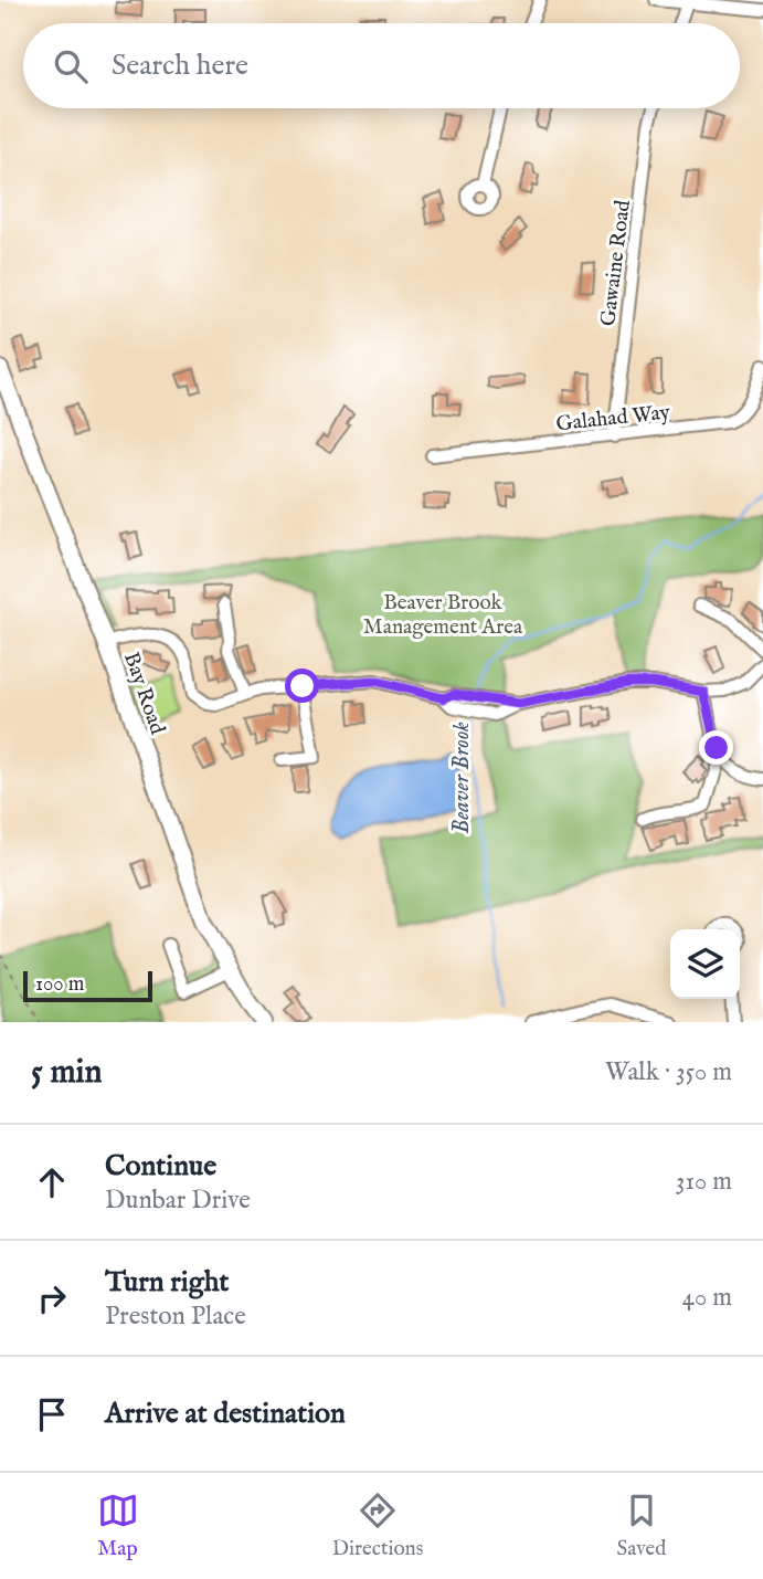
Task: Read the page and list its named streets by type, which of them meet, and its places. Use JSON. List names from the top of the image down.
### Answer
{
  "streets": {
    "main road": ["Bay Road"],
    "street": ["Gawaine Road", "Galahad Way"]
  },
  "crossings": [
    ["Gawaine Road", "Galahad Way"]
  ],
  "water": ["Beaver Brook"],
  "parks": ["Beaver Brook Management Area"],
  "scale_bar": "100 m",
  "page": {
    "search": "Search here",
    "scale": "100 m",
    "heading": ["5 min", "Walk · 350 m"],
    "list": [
      ["Continue", "Dunbar Drive", "310 m"],
      ["Turn right", "Preston Place", "40 m"],
      "Arrive at destination"
    ],
    "nav": ["Map", "Directions", "Saved"]
  }
}
